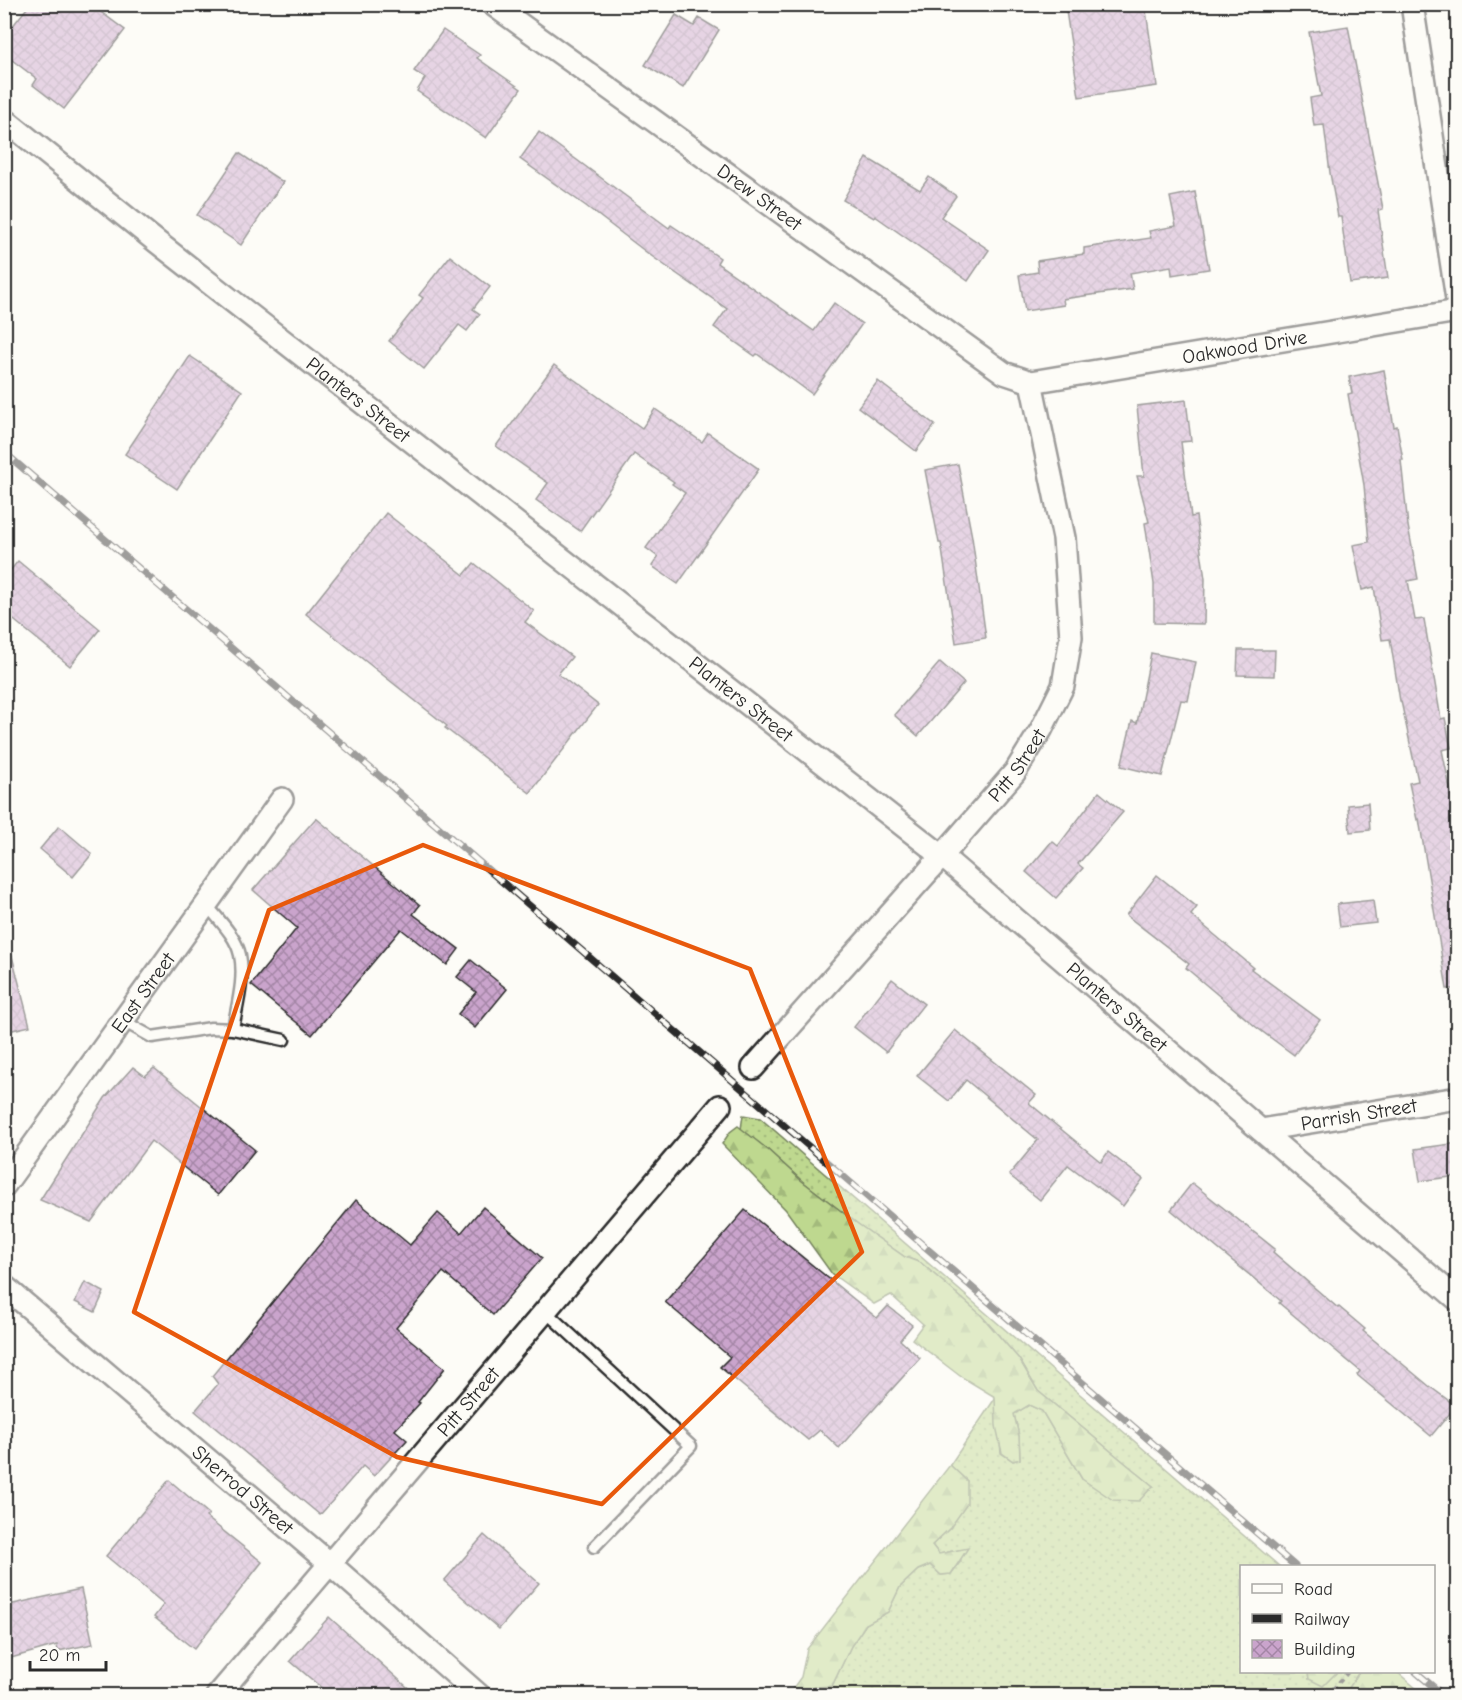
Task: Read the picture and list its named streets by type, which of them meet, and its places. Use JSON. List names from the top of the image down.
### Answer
{
  "streets": {
    "street": [
      "Drew Street",
      "Oakwood Drive",
      "Planters Street",
      "Pitt Street",
      "East Street",
      "Parrish Street",
      "Sherrod Street"
    ]
  },
  "crossings": [
    ["Drew Street", "Oakwood Drive"],
    ["Drew Street", "Pitt Street"],
    ["Oakwood Drive", "Pitt Street"],
    ["Planters Street", "Pitt Street"],
    ["Planters Street", "Parrish Street"],
    ["Pitt Street", "Sherrod Street"]
  ],
  "legend": ["Road", "Railway", "Building"],
  "scale_bar": "20 m"
}
